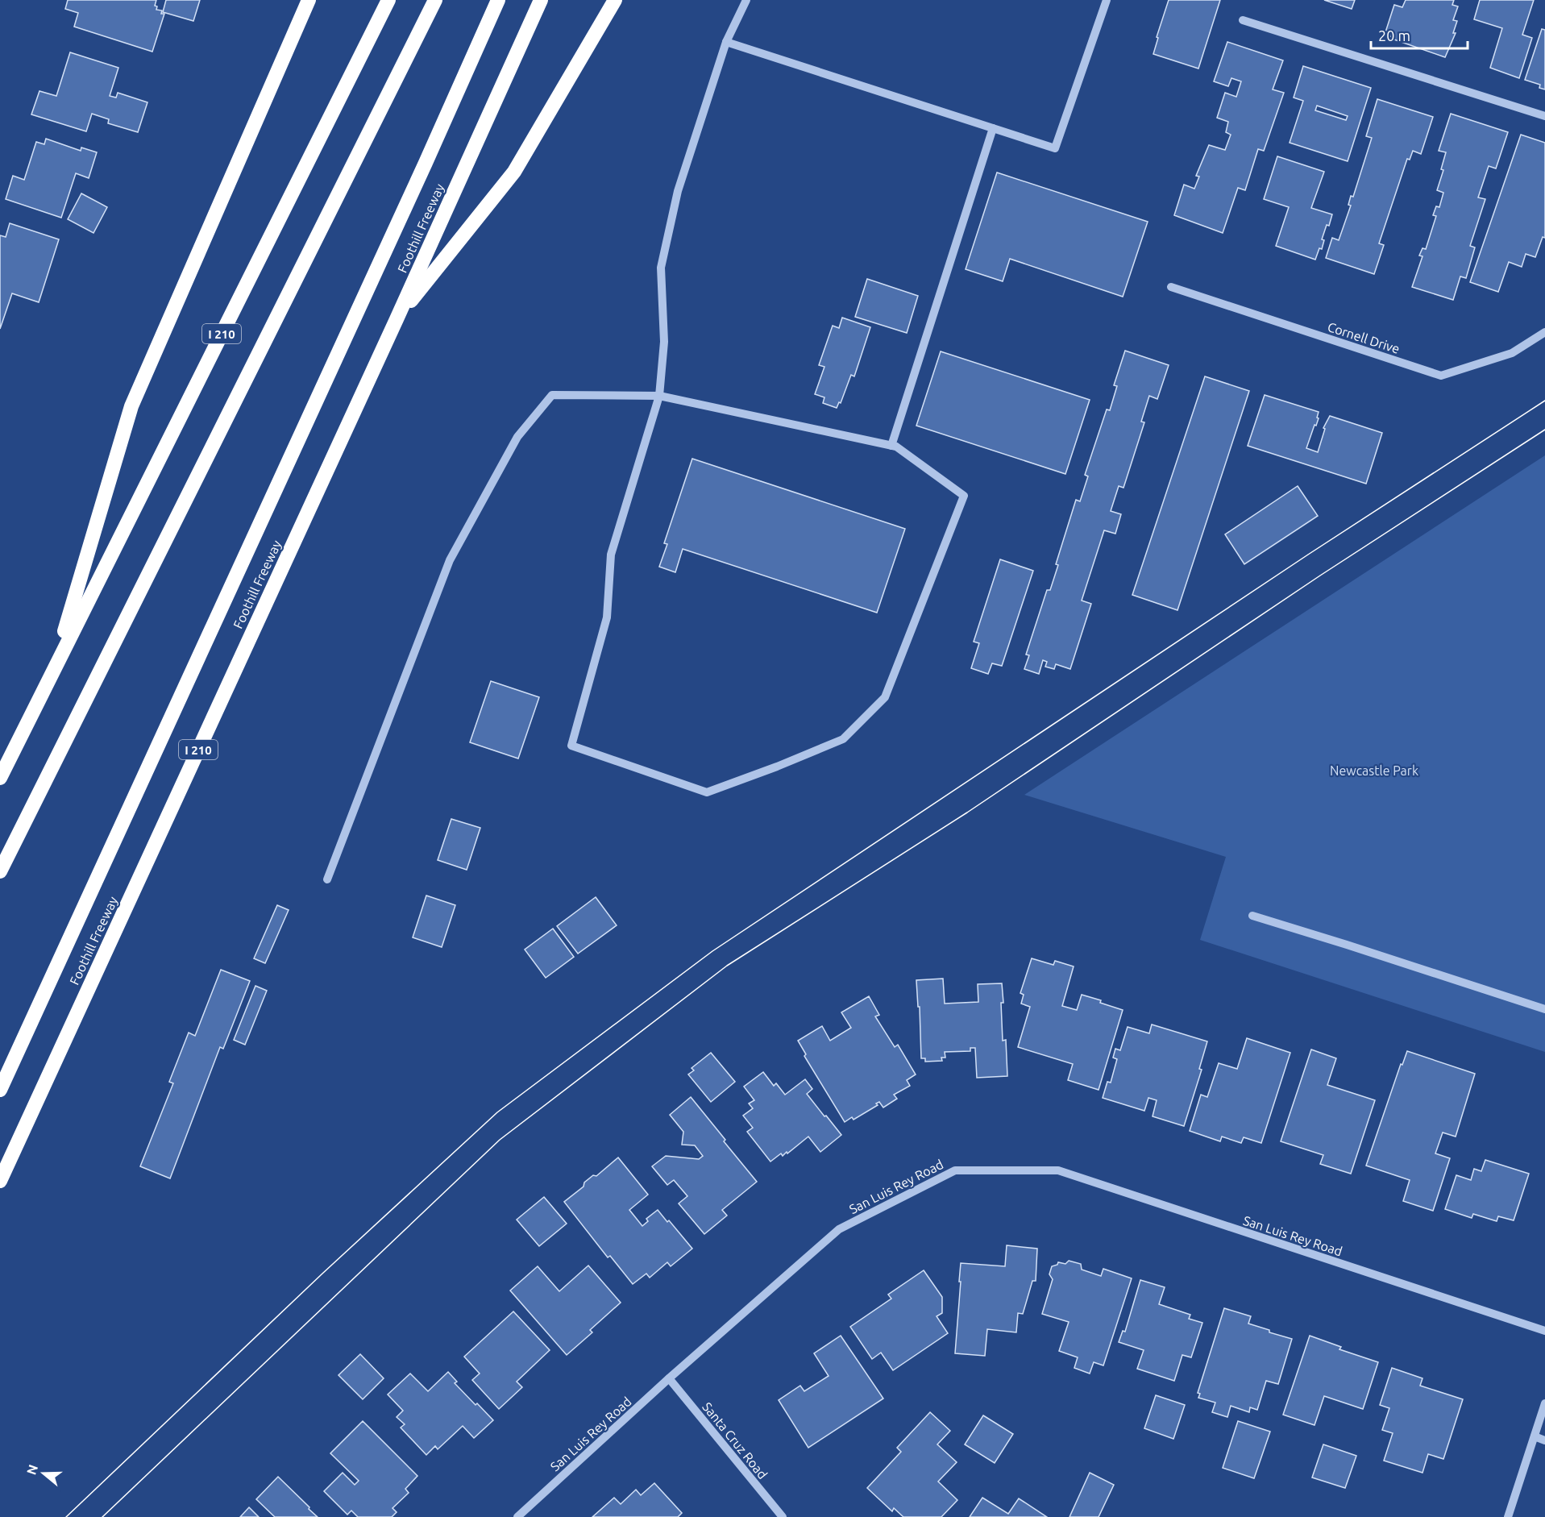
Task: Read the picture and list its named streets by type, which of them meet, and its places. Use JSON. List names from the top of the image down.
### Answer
{
  "streets": {
    "highway": ["Foothill Freeway", "I 210"],
    "street": ["Cornell Drive", "San Luis Rey Road", "Santa Cruz Road"]
  },
  "crossings": [
    ["San Luis Rey Road", "Santa Cruz Road"]
  ],
  "parks": ["Newcastle Park"],
  "scale_bar": "20 m",
  "north": "left"
}
